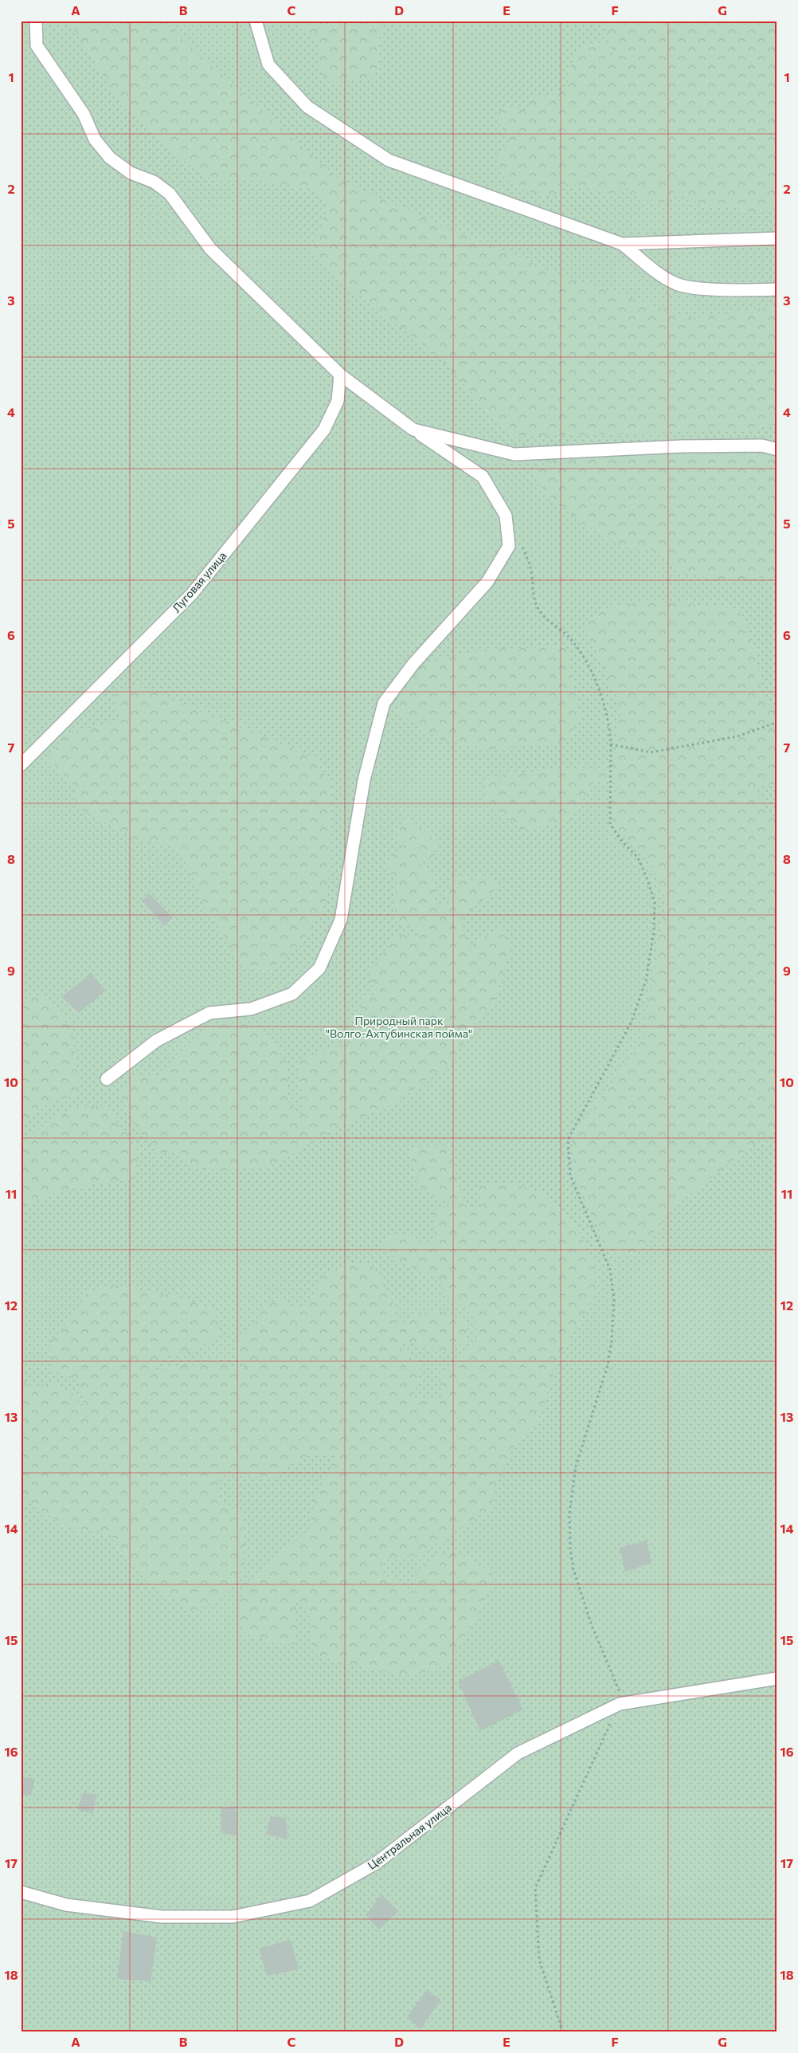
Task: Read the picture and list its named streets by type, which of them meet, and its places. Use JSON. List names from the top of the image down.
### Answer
{
  "streets": {
    "street": ["Луговая улица", "Центральная улица"]
  },
  "parks": ["Природный парк \"Волго-Ахтубинская пойма\""],
  "grid": {
    "columns": [
      "A",
      "B",
      "C",
      "D",
      "E",
      "F",
      "G"
    ],
    "rows": [
      "1",
      "2",
      "3",
      "4",
      "5",
      "6",
      "7",
      "8",
      "9",
      "10",
      "11",
      "12",
      "13",
      "14",
      "15",
      "16",
      "17",
      "18"
    ]
  }
}
